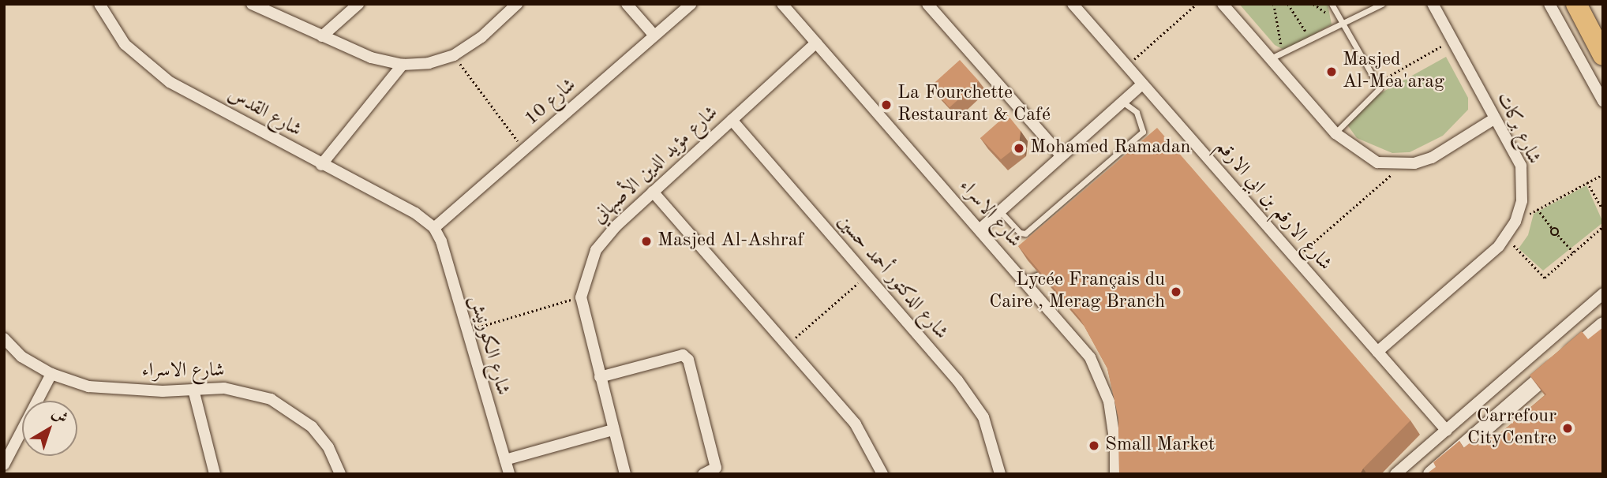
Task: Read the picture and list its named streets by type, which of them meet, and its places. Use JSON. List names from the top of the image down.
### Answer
{
  "streets": {
    "street": [
      "شارع 10",
      "شارع القدس",
      "شارع بركات",
      "شارع مؤيد الدين الأصبهاني",
      "شارع الارقم بن ابي الارقم",
      "شارع الاسراء",
      "شارع الدكتور أحمد حسين",
      "شارع الكورنيش"
    ]
  },
  "crossings": [
    ["شارع 10", "شارع القدس"],
    ["شارع 10", "شارع الكورنيش"],
    ["شارع القدس", "شارع الكورنيش"],
    ["شارع بركات", "شارع الارقم بن ابي الارقم"],
    ["شارع مؤيد الدين الأصبهاني", "شارع الاسراء"],
    ["شارع مؤيد الدين الأصبهاني", "شارع الدكتور أحمد حسين"]
  ],
  "places": [
    "Masjed Al-Mea'arag",
    "La Fourchette Restaurant & Café",
    "Mohamed Ramadan",
    "Masjed Al-Ashraf",
    "Lycée Français du Caire , Merag Branch",
    "Carrefour CityCentre",
    "Small Market"
  ],
  "north": "top right"
}
